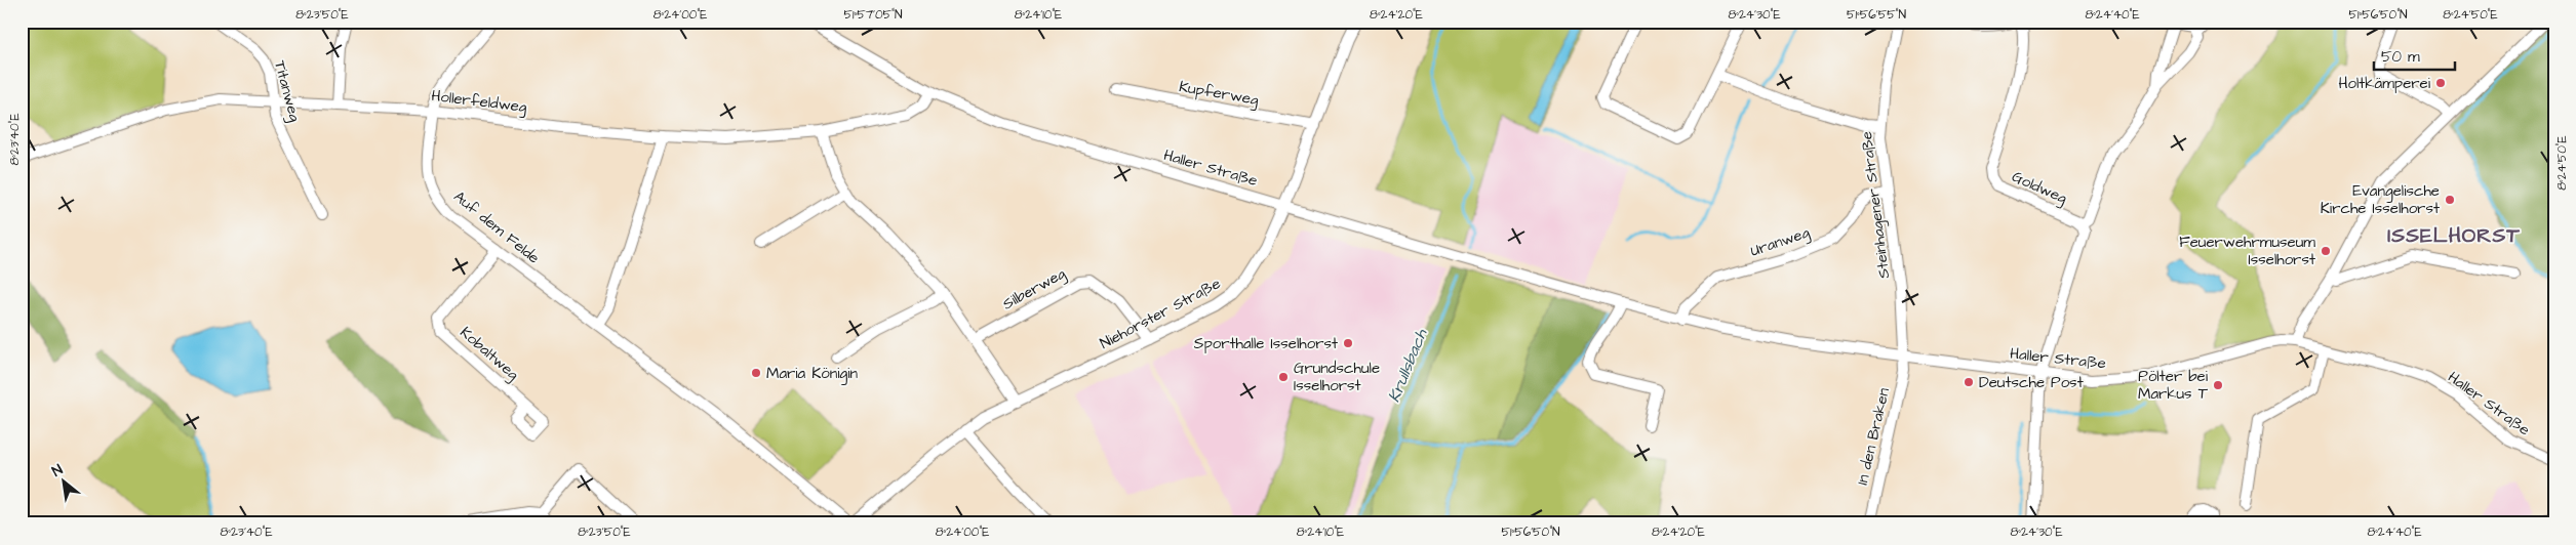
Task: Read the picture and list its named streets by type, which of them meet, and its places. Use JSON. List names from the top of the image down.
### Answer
{
  "streets": {
    "street": [
      "Titanweg",
      "Kupferweg",
      "Hollerfeldweg",
      "Haller Straße",
      "Goldweg",
      "Steinhagener Straße",
      "Auf dem Felde",
      "Uranweg",
      "Silberweg",
      "Niehorster Straße",
      "Kobaltweg",
      "In den Braken"
    ]
  },
  "crossings": [
    ["Titanweg", "Hollerfeldweg"],
    ["Kupferweg", "Niehorster Straße"],
    ["Hollerfeldweg", "Haller Straße"],
    ["Hollerfeldweg", "Auf dem Felde"],
    ["Haller Straße", "Steinhagener Straße"],
    ["Haller Straße", "Uranweg"],
    ["Haller Straße", "Niehorster Straße"],
    ["Haller Straße", "In den Braken"],
    ["Steinhagener Straße", "Uranweg"],
    ["Steinhagener Straße", "In den Braken"],
    ["Auf dem Felde", "Niehorster Straße"],
    ["Auf dem Felde", "Kobaltweg"],
    ["Silberweg", "Niehorster Straße"]
  ],
  "districts": ["ISSELHORST"],
  "water": ["Krullsbach"],
  "places": [
    "Holtkämperei",
    "Evangelische Kirche Isselhorst",
    "Feuerwehrmuseum Isselhorst",
    "Sporthalle Isselhorst",
    "Maria Königin",
    "Grundschule Isselhorst",
    "Deutsche Post",
    "Pölter bei Markus T"
  ],
  "scale_bar": "50 m",
  "north": "top left",
  "coordinates": [
    "8°23'50\"E",
    "8°24'00\"E",
    "51°57'05\"N",
    "8°24'10\"E",
    "8°24'20\"E",
    "8°24'30\"E",
    "51°56'55\"N",
    "8°24'40\"E",
    "51°56'50\"N",
    "8°24'50\"E",
    "8°23'40\"E"
  ]
}
